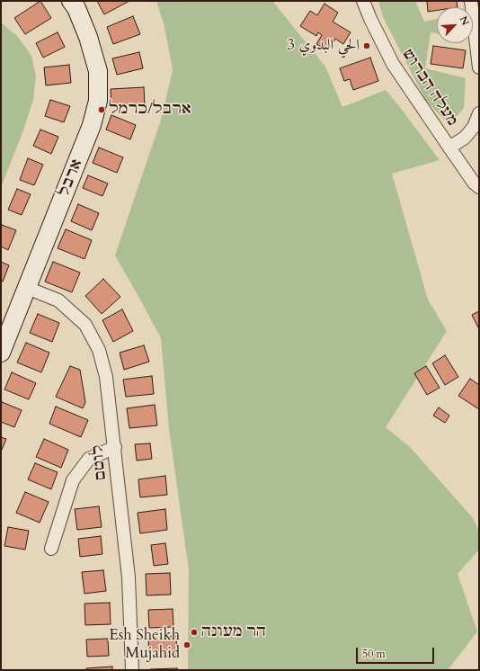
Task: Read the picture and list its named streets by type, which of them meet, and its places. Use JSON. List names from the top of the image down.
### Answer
{
  "streets": {
    "street": ["מעלה הברוש", "ארבל", "לוטם"]
  },
  "crossings": [
    ["ארבל", "לוטם"]
  ],
  "places": [
    "الحي البدوي 3",
    "ארבל/כרמל",
    "הר מעונה",
    "Esh Sheikh Mujahid"
  ],
  "scale_bar": "50 m",
  "north": "top right"
}
